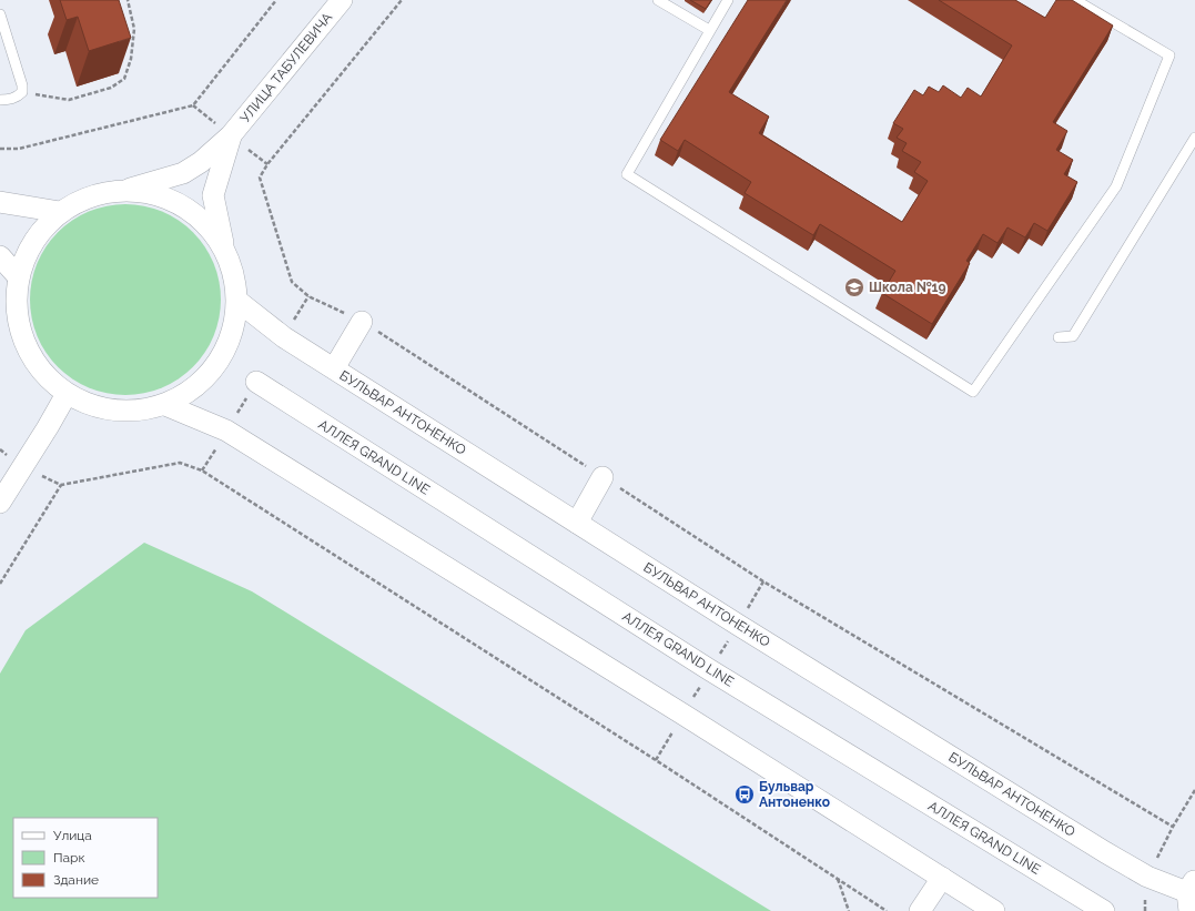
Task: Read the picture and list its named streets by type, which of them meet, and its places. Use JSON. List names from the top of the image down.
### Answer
{
  "streets": {
    "street": ["УЛИЦА ТАБУЛЕВИЧА", "БУЛЬВАР АНТОНЕНКО", "АЛЛЕЯ GRAND LINE"]
  },
  "places": {
    "school or university": ["Школа №19"],
    "bus stop": ["Бульвар Антоненко"]
  },
  "legend": ["Улица", "Парк", "Здание"]
}
